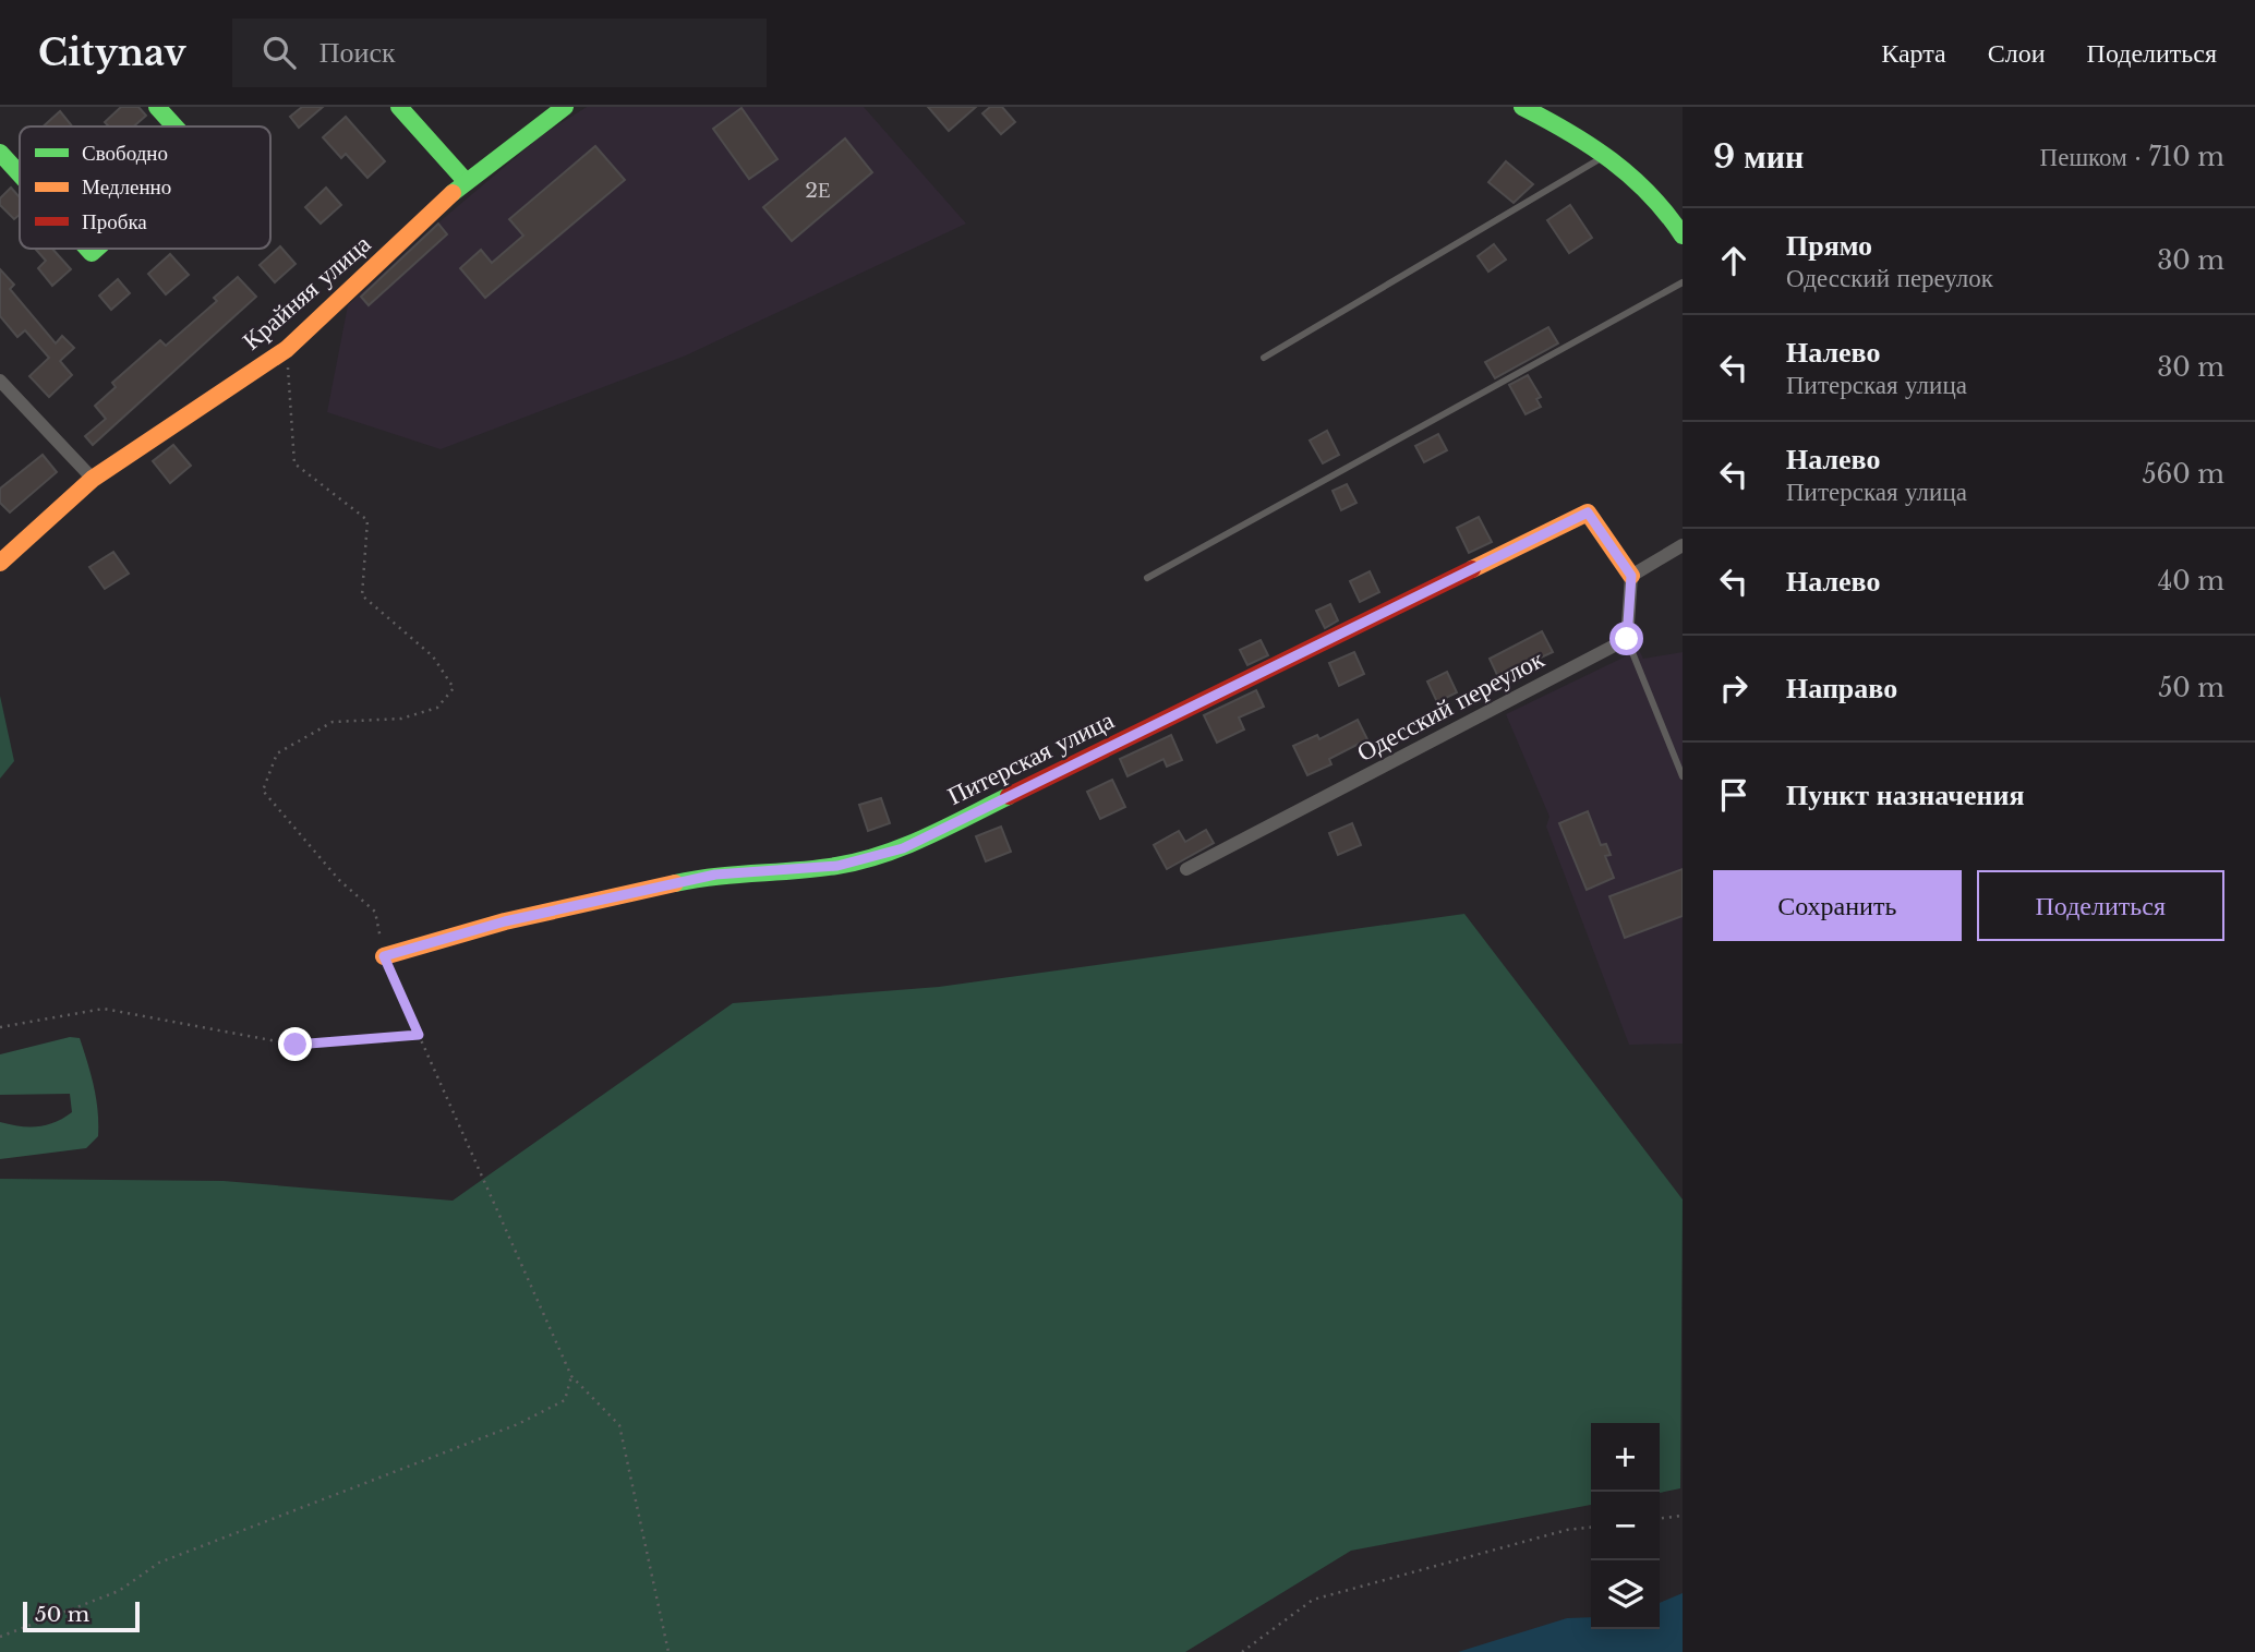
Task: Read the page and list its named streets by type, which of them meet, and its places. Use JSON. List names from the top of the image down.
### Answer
{
  "streets": {
    "street": ["Крайняя улица", "Одесский переулок", "Питерская улица"]
  },
  "house_numbers": ["2Е"],
  "legend": ["Свободно", "Медленно", "Пробка"],
  "scale_bar": "50 m",
  "page": {
    "header": "Citynav",
    "search": "Поиск",
    "nav": ["Карта", "Слои", "Поделиться"],
    "heading": ["9 мин", "Пешком · 710 m"],
    "list": [
      ["Прямо", "Одесский переулок", "30 m"],
      ["Налево", "Питерская улица", "30 m"],
      ["Налево", "Питерская улица", "560 m"],
      ["Налево", "40 m"],
      ["Направо", "50 m"],
      "Пункт назначения"
    ],
    "buttons": ["Сохранить", "Поделиться"],
    "map_buttons": ["+", "−"],
    "scale": "50 m"
  }
}
